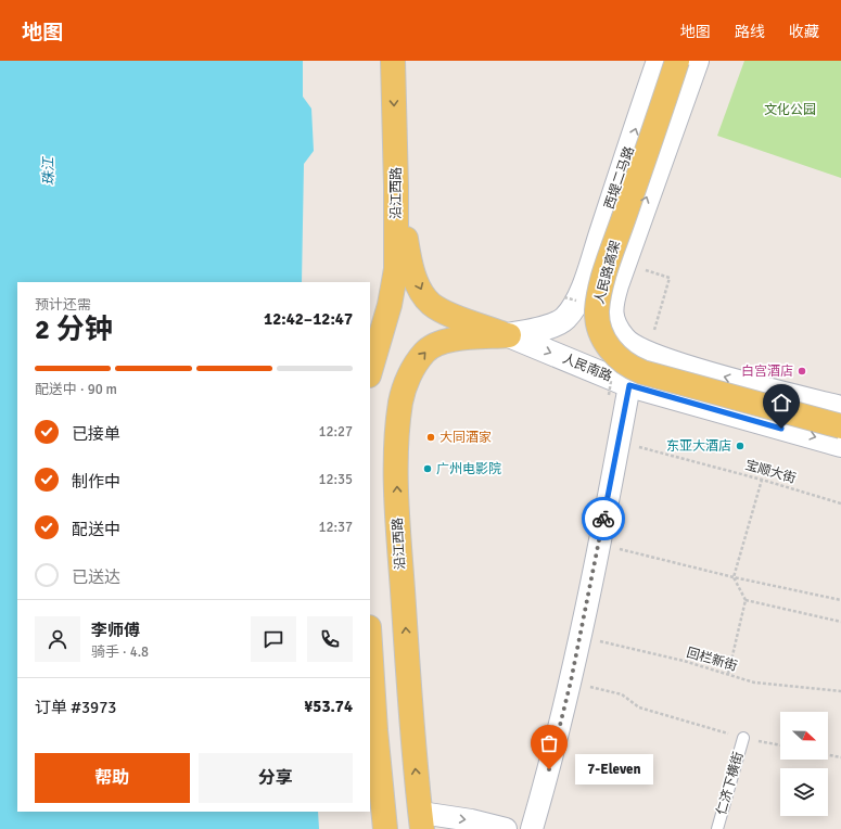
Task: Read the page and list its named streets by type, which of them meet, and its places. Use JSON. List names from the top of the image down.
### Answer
{
  "streets": {
    "main road": [
      "西堤二马路",
      "沿江西路",
      "人民路高架",
      "人民南路"
    ],
    "lane": ["仁济下横街"],
    "path": ["宝顺大街", "回栏新街"]
  },
  "crossings": [
    ["西堤二马路", "沿江西路"],
    ["西堤二马路", "人民南路"],
    ["沿江西路", "人民南路"]
  ],
  "one_way": ["人民南路"],
  "water": ["珠江"],
  "parks": ["文化公园"],
  "places": [
    "白宫酒店",
    "大同酒家",
    "东亚大酒店",
    "广州电影院",
    "7-Eleven"
  ],
  "north": "right",
  "page": {
    "header": "地图",
    "nav": ["地图", "路线", "收藏"],
    "heading": ["2 分钟", "预计还需", "12:42–12:47"],
    "panel": [
      "李师傅",
      "骑手 · 4.8",
      "订单 #3973",
      "¥53.74"
    ],
    "bar": "配送中 · 90 m",
    "list": [
      ["已接单", "12:27"],
      ["制作中", "12:35"],
      ["配送中", "12:37"],
      "已送达"
    ],
    "buttons": ["帮助", "分享"],
    "bubble": "7-Eleven"
  }
}
